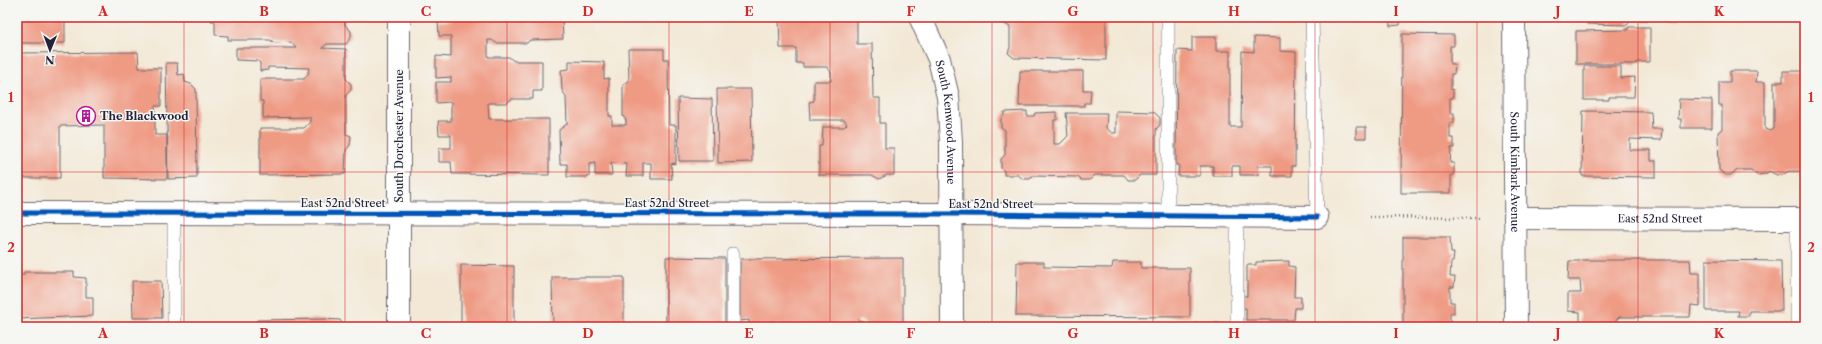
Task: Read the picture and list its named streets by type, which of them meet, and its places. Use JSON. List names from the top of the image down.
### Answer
{
  "streets": {
    "street": [
      "South Kenwood Avenue",
      "South Dorchester Avenue",
      "South Kimbark Avenue",
      "East 52nd Street"
    ]
  },
  "crossings": [
    ["South Kenwood Avenue", "East 52nd Street"],
    ["South Dorchester Avenue", "East 52nd Street"],
    ["South Kimbark Avenue", "East 52nd Street"]
  ],
  "places": {
    "building": ["The Blackwood"]
  },
  "north": "bottom",
  "grid": {
    "columns": [
      "A",
      "B",
      "C",
      "D",
      "E",
      "F",
      "G",
      "H",
      "I",
      "J",
      "K"
    ],
    "rows": ["1", "2"]
  }
}
